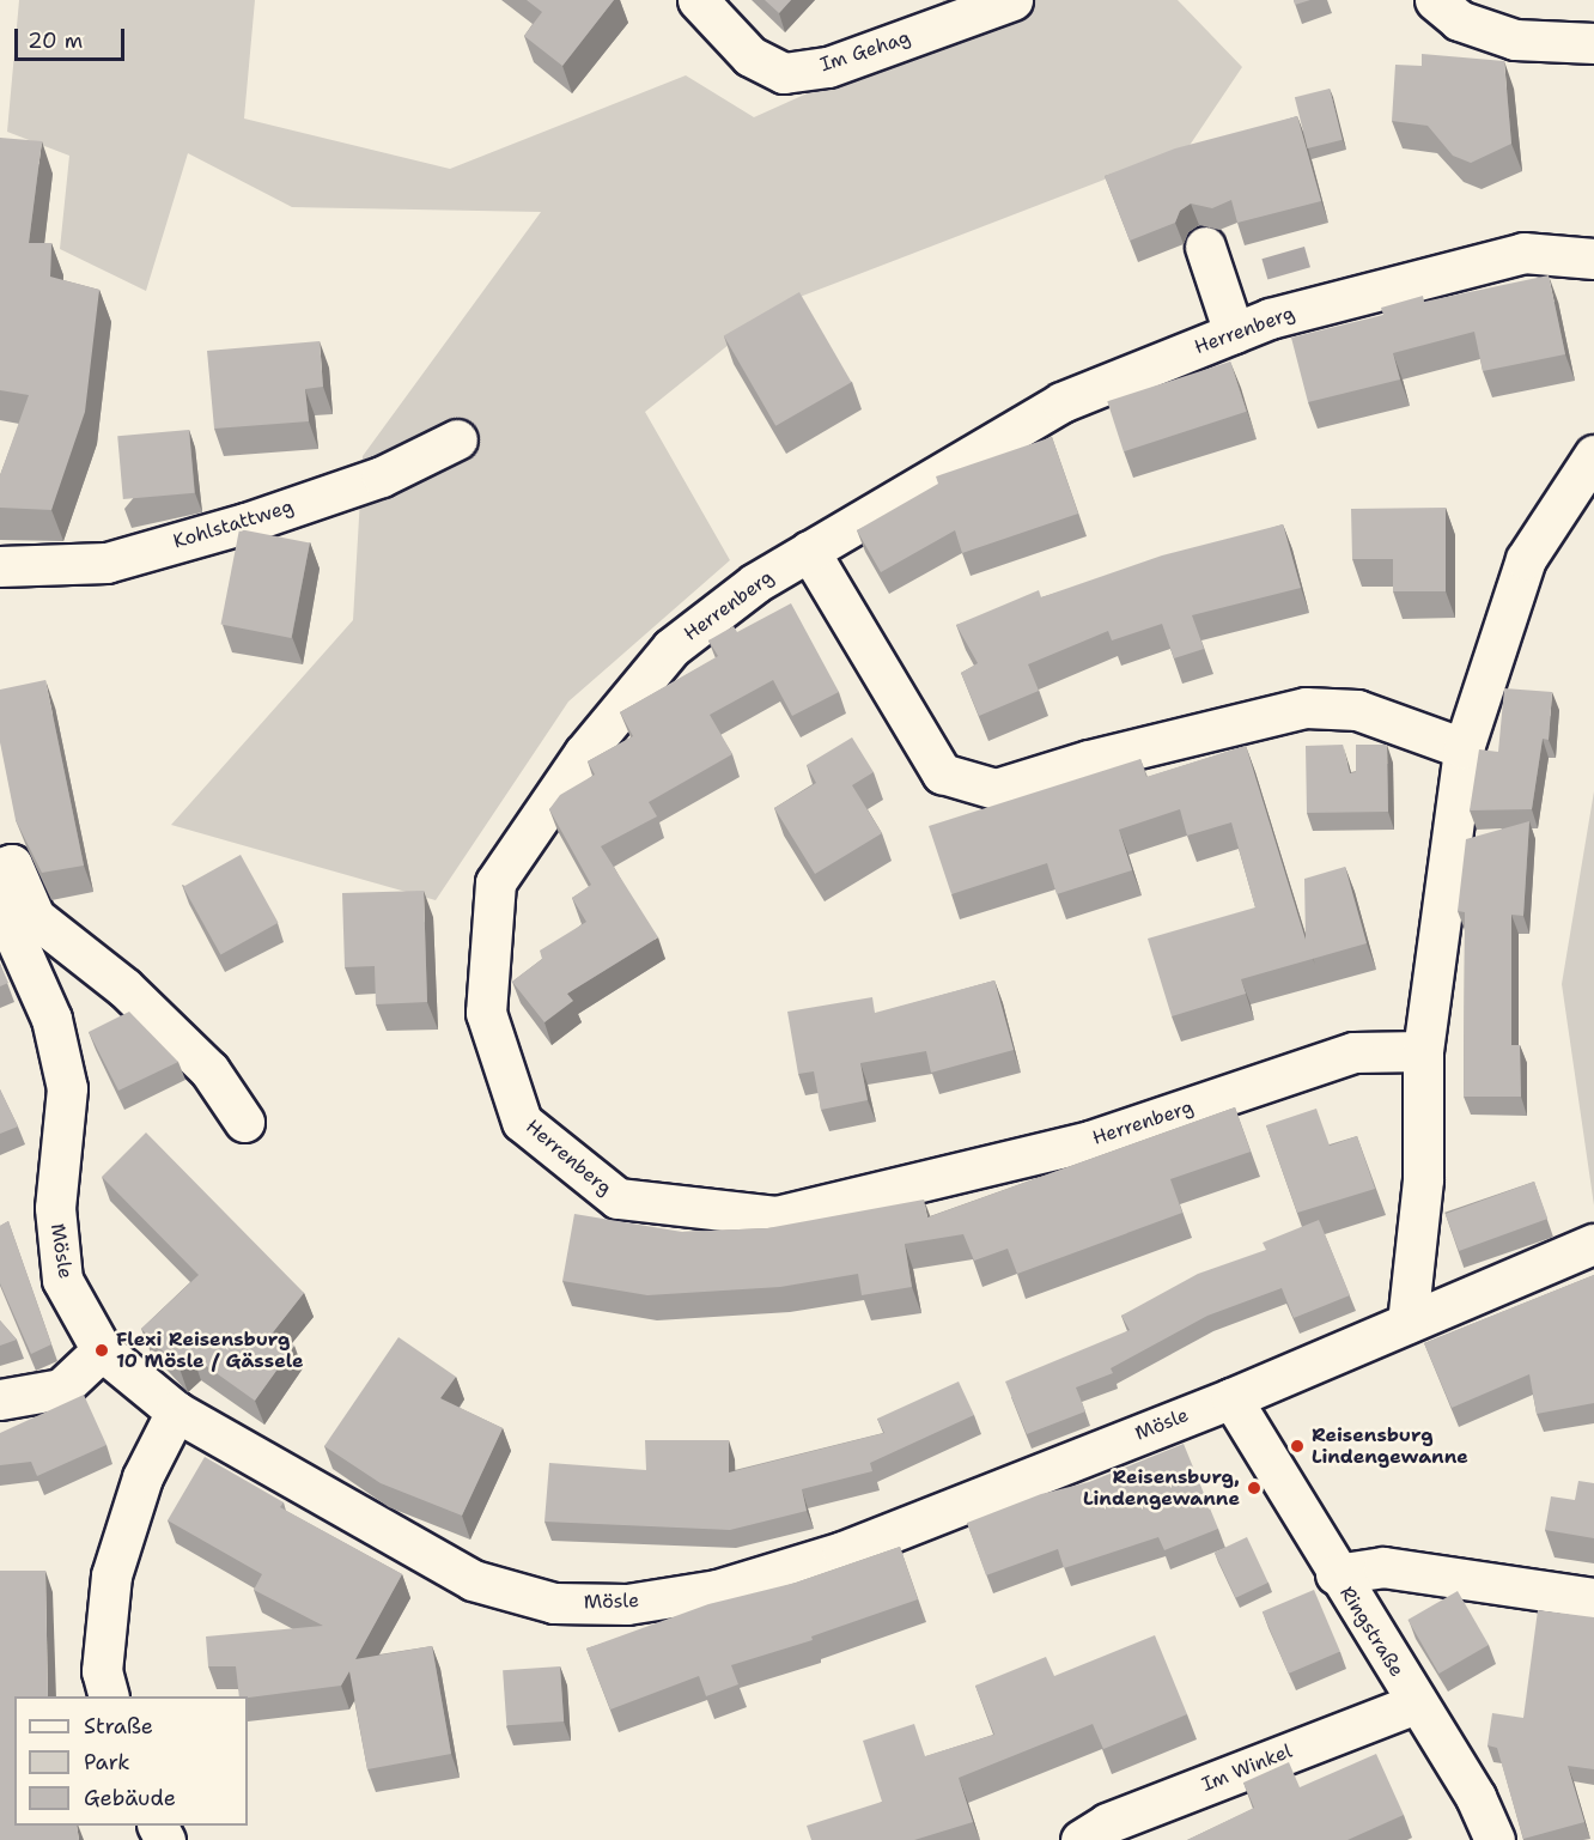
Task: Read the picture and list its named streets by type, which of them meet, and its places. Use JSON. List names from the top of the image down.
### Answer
{
  "streets": {
    "street": [
      "Im Gehag",
      "Herrenberg",
      "Kohlstattweg",
      "Mösle",
      "Ringstraße",
      "Im Winkel"
    ]
  },
  "crossings": [
    ["Ringstraße", "Im Winkel"]
  ],
  "places": ["Flexi Reisensburg 10 Mösle / Gässele", "Reisensburg Lindengewanne", "Reisensburg, Lindengewanne"],
  "legend": ["Straße", "Park", "Gebäude"],
  "scale_bar": "20 m"
}
